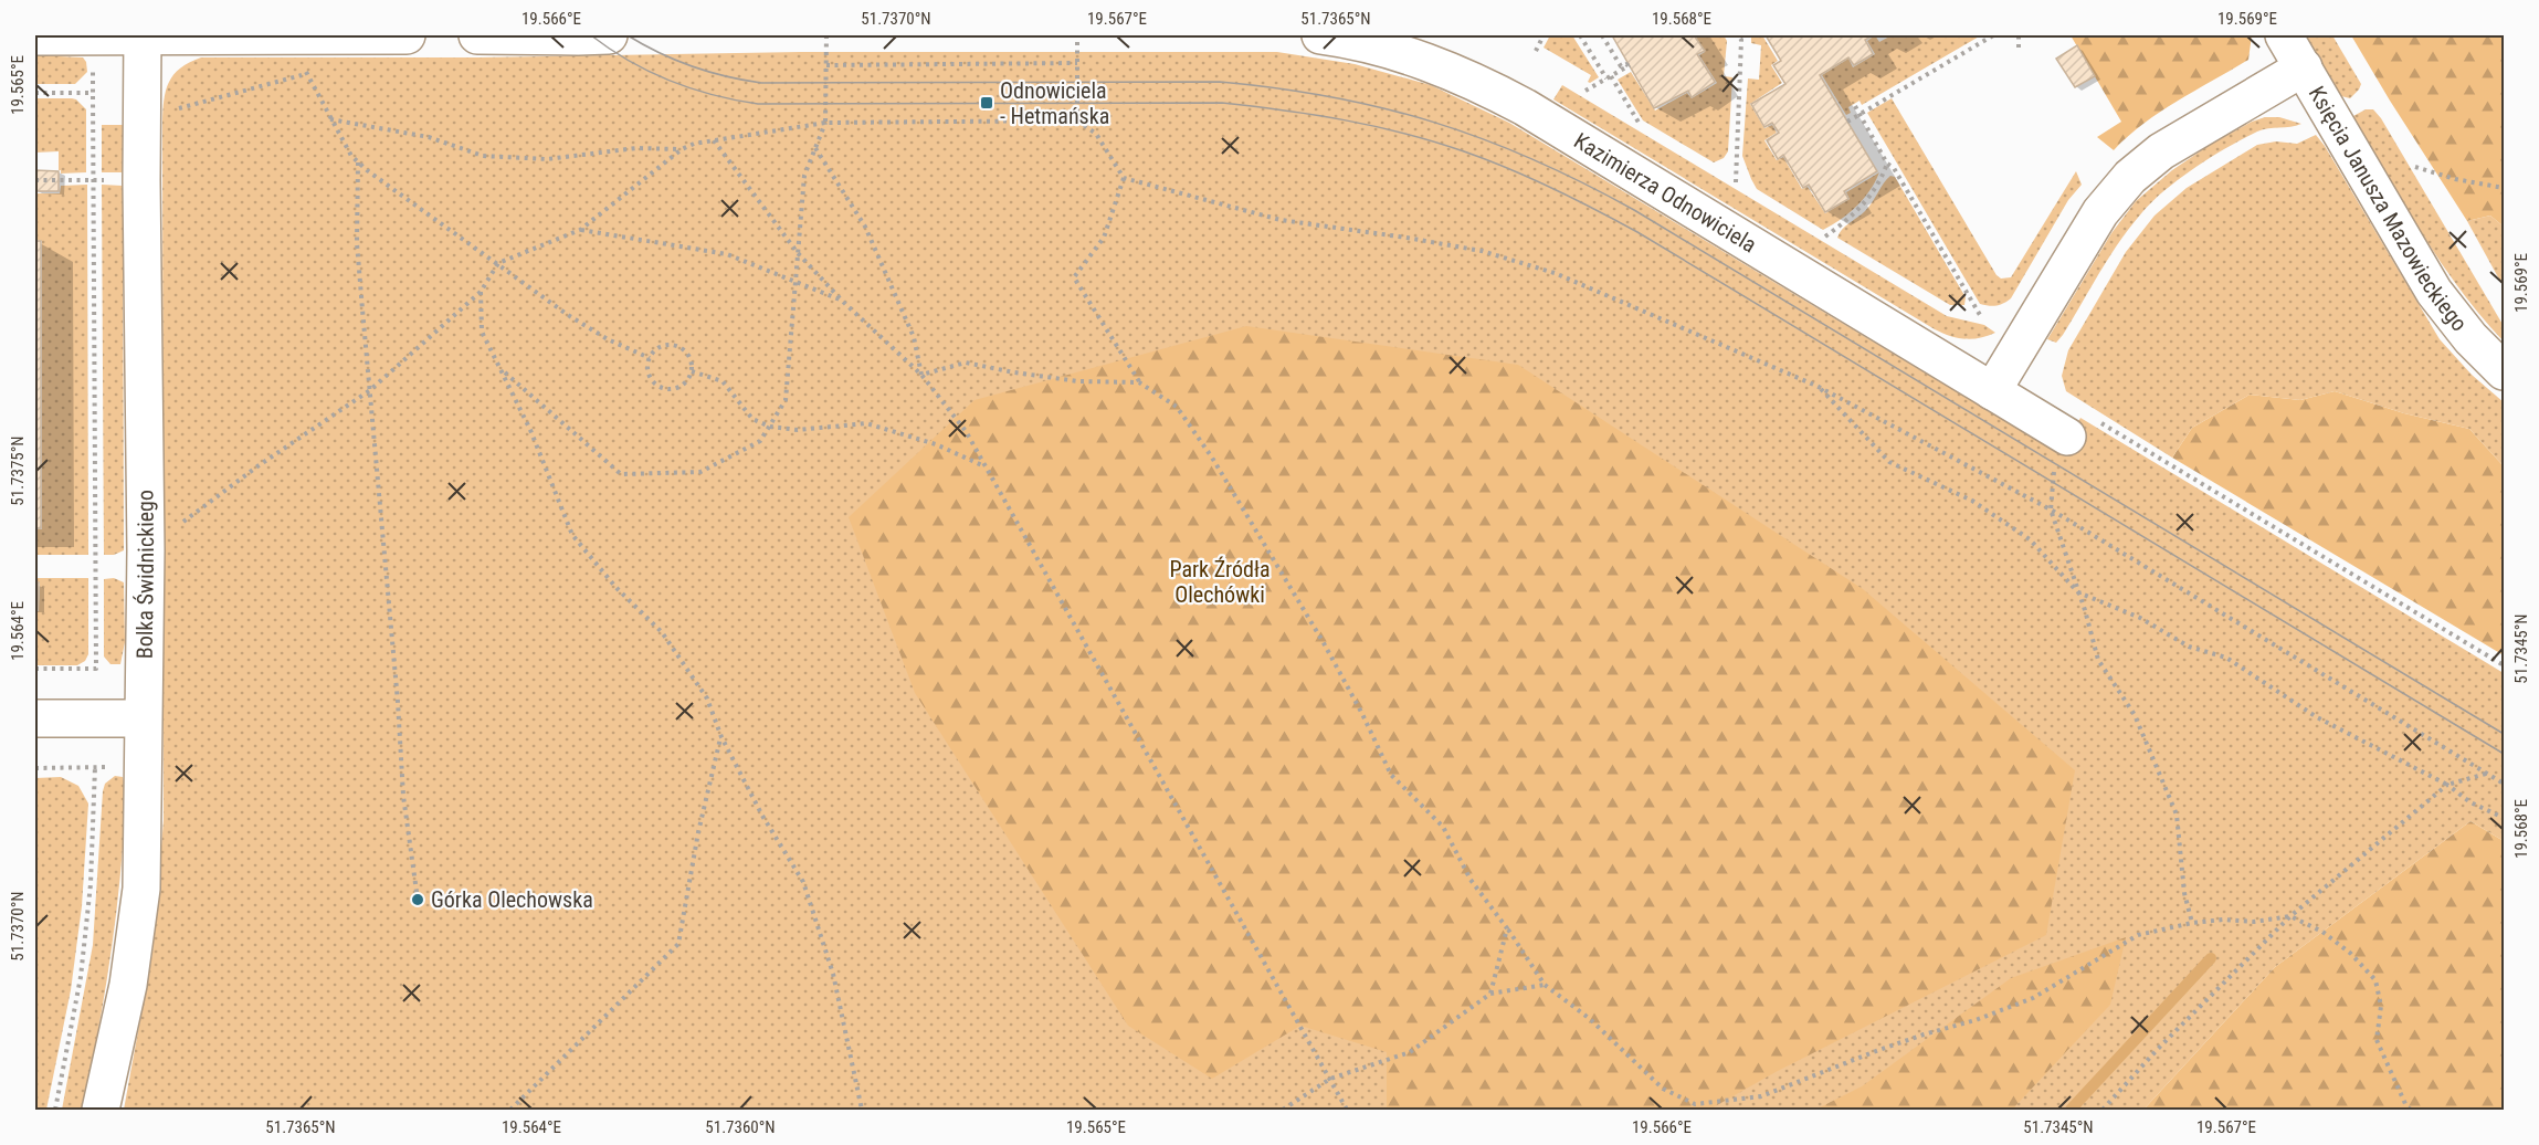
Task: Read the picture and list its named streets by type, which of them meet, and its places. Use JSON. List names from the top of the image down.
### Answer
{
  "streets": {
    "street": ["Kazimierza Odnowiciela", "Księcia Janusza Mazowieckiego", "Bolka Świdnickiego"]
  },
  "parks": ["Park Źródła Olechówki"],
  "places": {
    "transit": ["Odnowiciela - Hetmańska"],
    "other": ["Górka Olechowska"]
  },
  "coordinates": [
    "19.566°E",
    "51.7370°N",
    "19.567°E",
    "51.7365°N",
    "19.568°E",
    "19.569°E",
    "19.565°E",
    "51.7375°N",
    "19.564°E",
    "51.7345°N",
    "51.7360°N"
  ]
}
